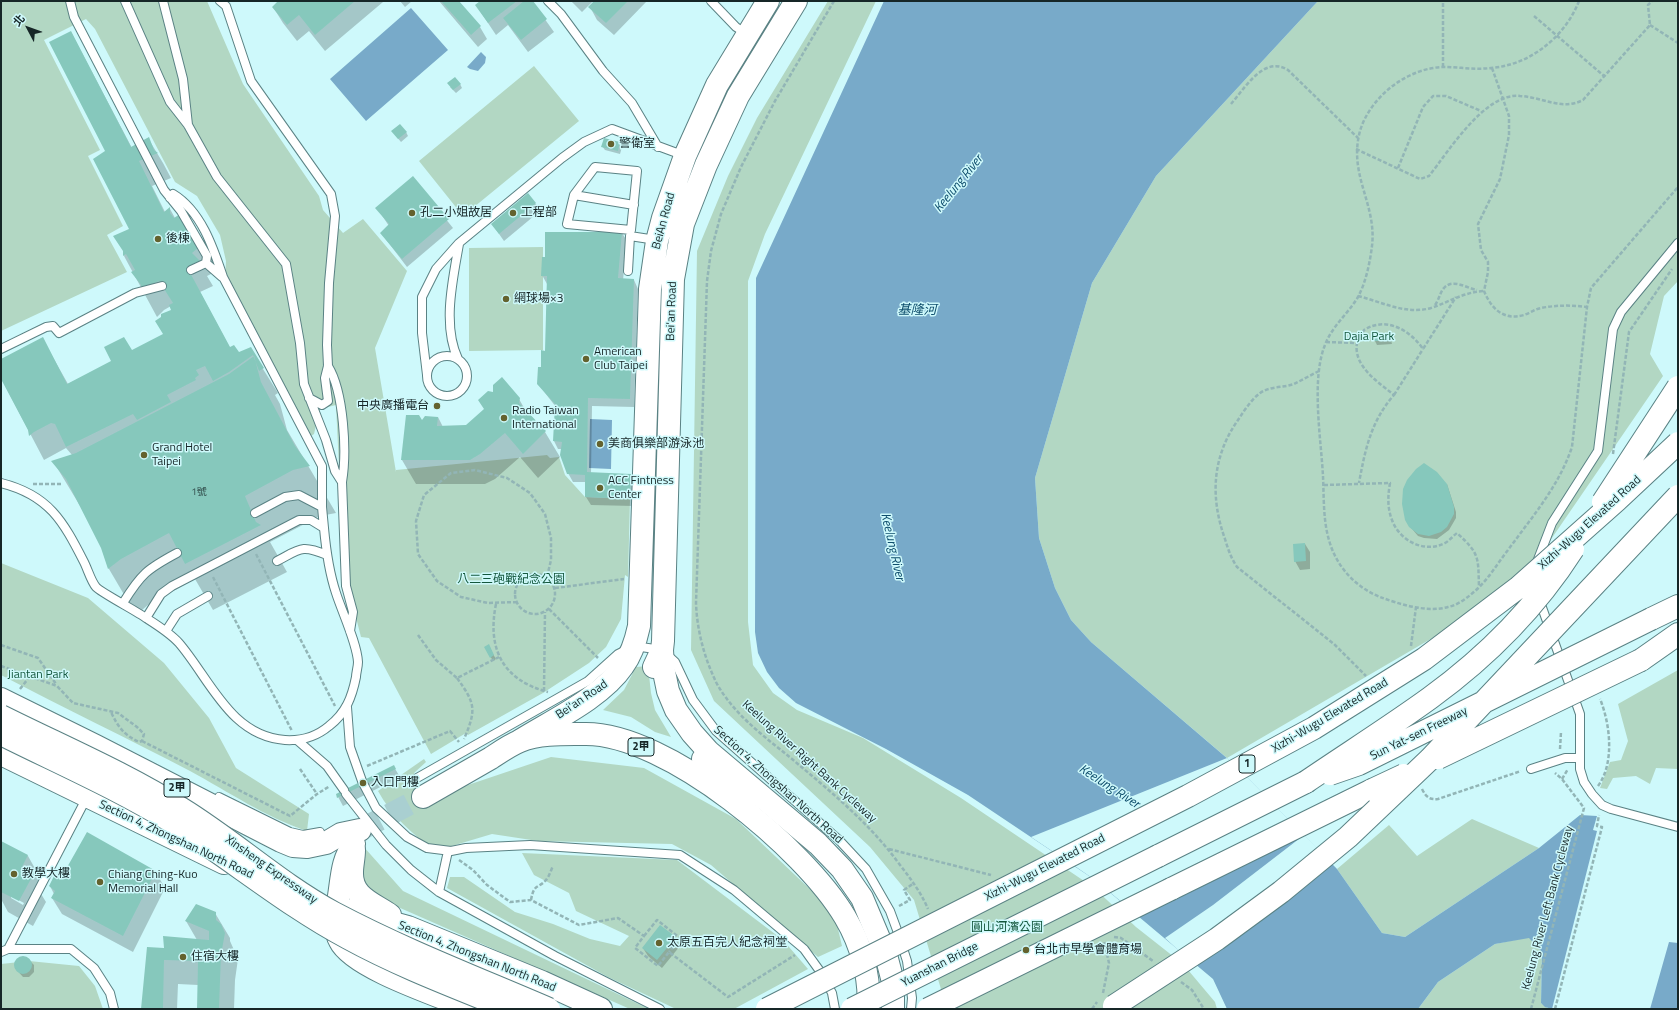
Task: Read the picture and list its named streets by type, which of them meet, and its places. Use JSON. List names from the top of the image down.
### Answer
{
  "streets": {
    "main road": [
      "BeiAn Road",
      "Bei'an Road",
      "Xizhi-Wugu Elevated Road",
      "Sun Yat-sen Freeway",
      "2甲",
      "1",
      "Section 4, Zhongshan North Road",
      "Xinsheng Expressway",
      "Yuanshan Bridge"
    ],
    "path": ["Keelung River Right Bank Cycleway", "Keelung River Left Bank Cycleway"]
  },
  "crossings": [
    ["BeiAn Road", "Bei'an Road"],
    ["Bei'an Road", "2甲"],
    ["Bei'an Road", "Section 4, Zhongshan North Road"],
    ["Sun Yat-sen Freeway", "Yuanshan Bridge"]
  ],
  "water": ["Keelung River", "基隆河"],
  "parks": [
    "Dajia Park",
    "八二三砲戰紀念公園",
    "Jiantan Park",
    "圓山河濱公園"
  ],
  "places": [
    "警衛室",
    "孔二小姐故居",
    "工程部",
    "後棟",
    "網球場×3",
    "American Club Taipei",
    "中央廣播電台",
    "Radio Taiwan International",
    "美商俱樂部游泳池",
    "Grand Hotel Taipei",
    "ACC Fintness Center",
    "入口門樓",
    "教學大樓",
    "Chiang Ching-Kuo Memorial Hall",
    "太原五百完人紀念祠堂",
    "台北市早學會體育場",
    "住宿大樓"
  ],
  "house_numbers": ["1號"],
  "north": "top left"
}
